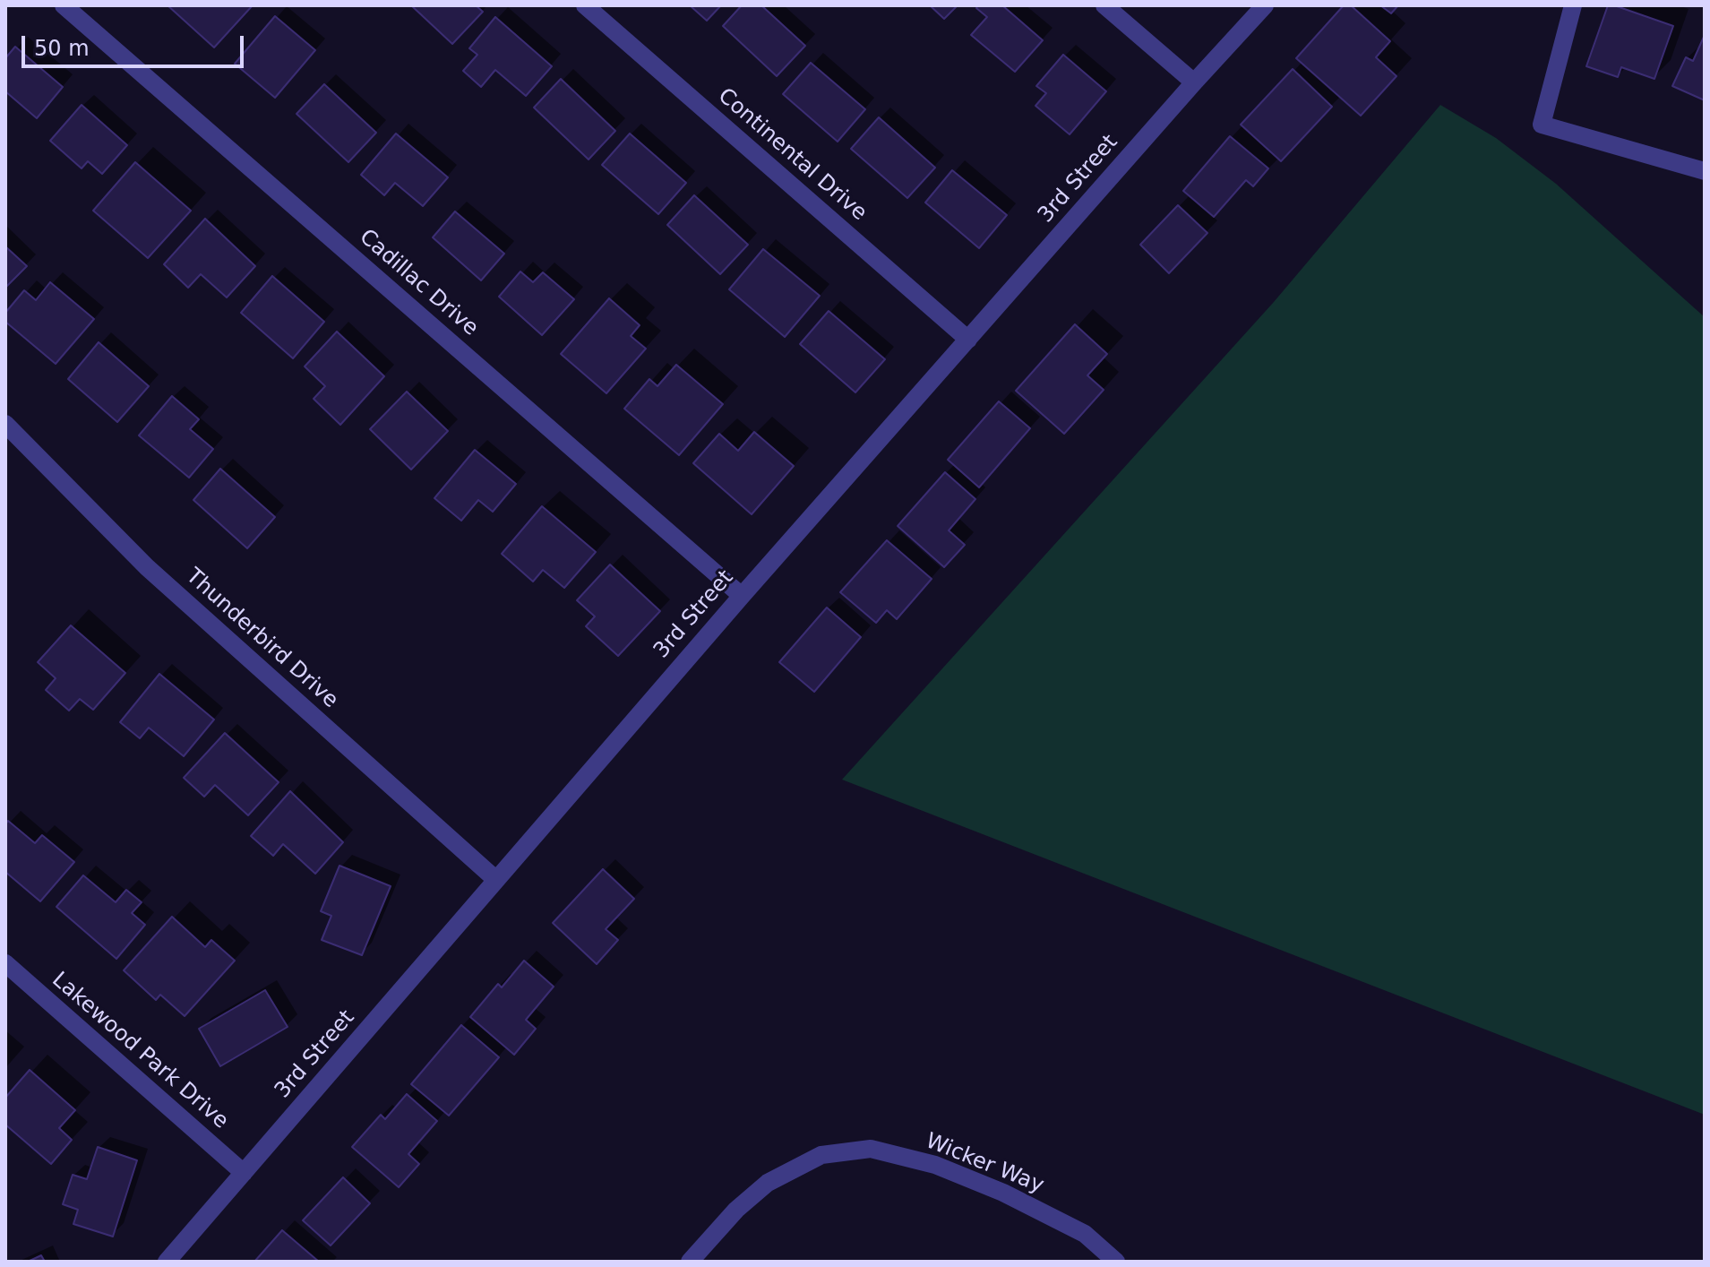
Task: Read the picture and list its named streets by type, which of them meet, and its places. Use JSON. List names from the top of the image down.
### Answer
{
  "streets": {
    "street": [
      "Continental Drive",
      "3rd Street",
      "Cadillac Drive",
      "Thunderbird Drive",
      "Lakewood Park Drive",
      "Wicker Way"
    ]
  },
  "crossings": [
    ["Continental Drive", "3rd Street"],
    ["3rd Street", "Cadillac Drive"],
    ["3rd Street", "Thunderbird Drive"],
    ["3rd Street", "Lakewood Park Drive"]
  ],
  "scale_bar": "50 m"
}
